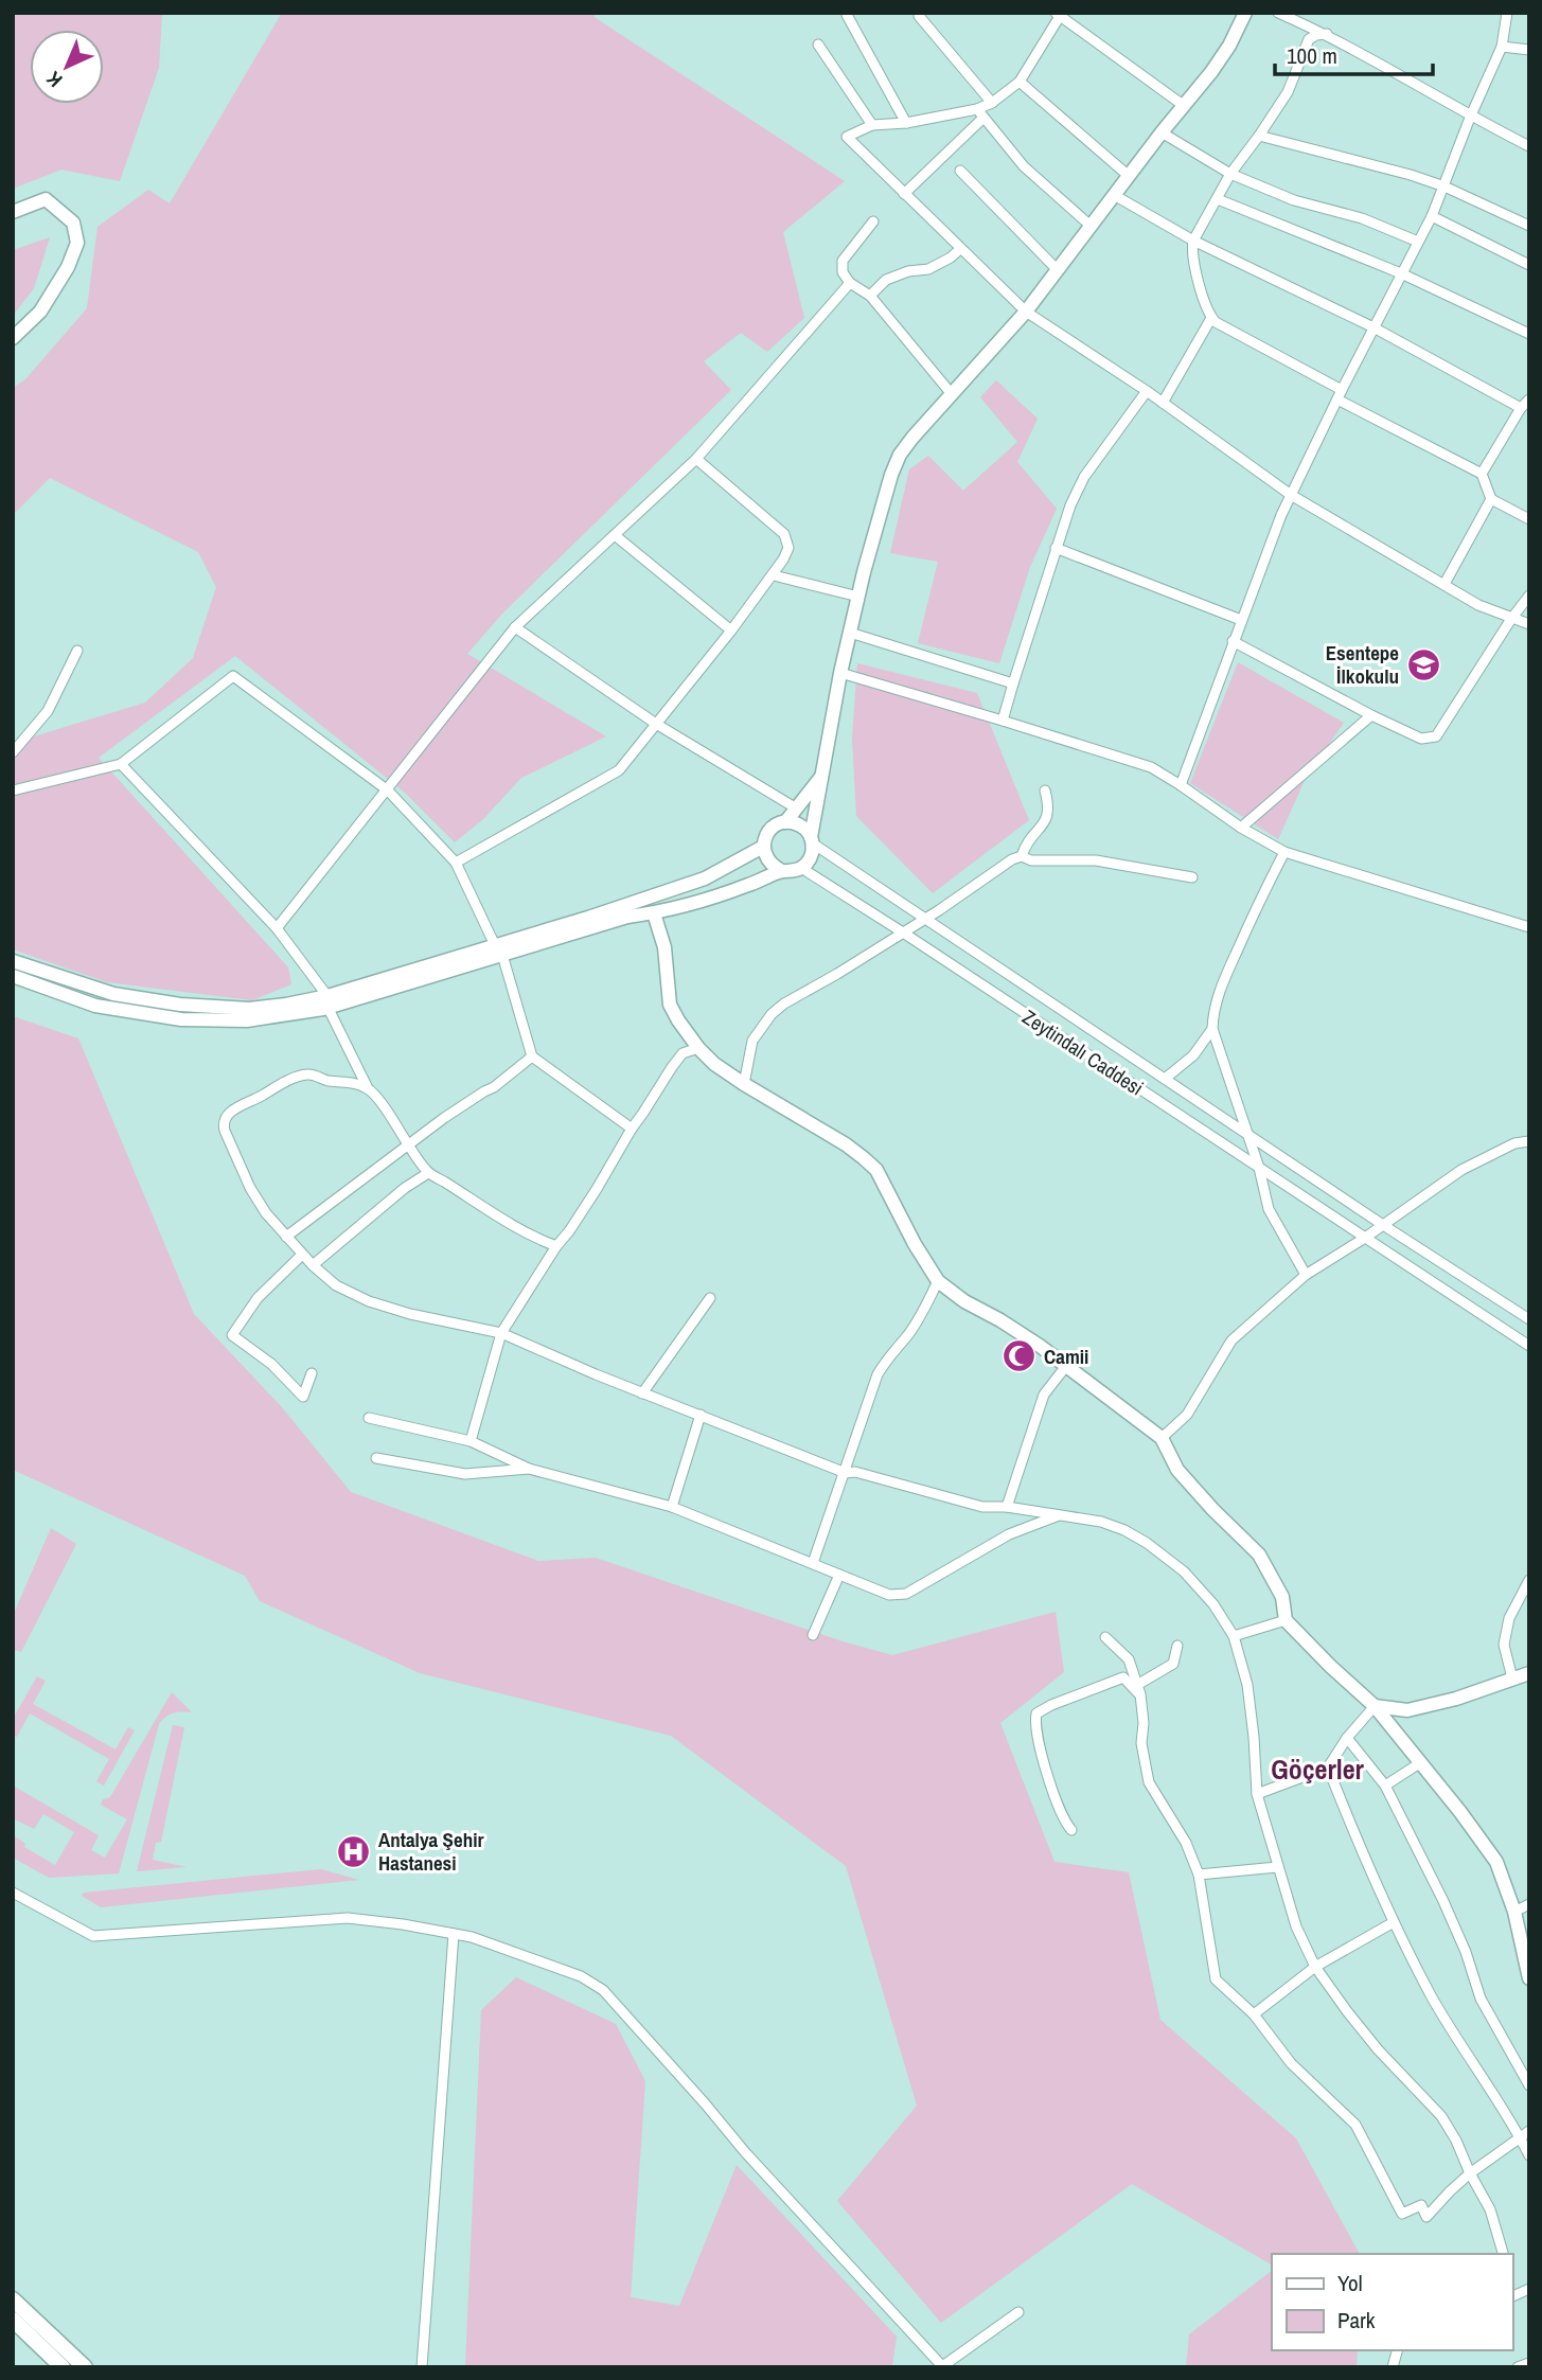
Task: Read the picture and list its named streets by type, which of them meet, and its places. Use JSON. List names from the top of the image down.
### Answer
{
  "streets": {
    "street": ["Zeytindalı Caddesi"]
  },
  "districts": ["Göçerler"],
  "places": {
    "school or university": ["Esentepe İlkokulu"],
    "mosque": ["Camii"],
    "hospital": ["Antalya Şehir Hastanesi"]
  },
  "legend": ["Yol", "Park"],
  "scale_bar": "100 m",
  "north": "bottom left"
}
